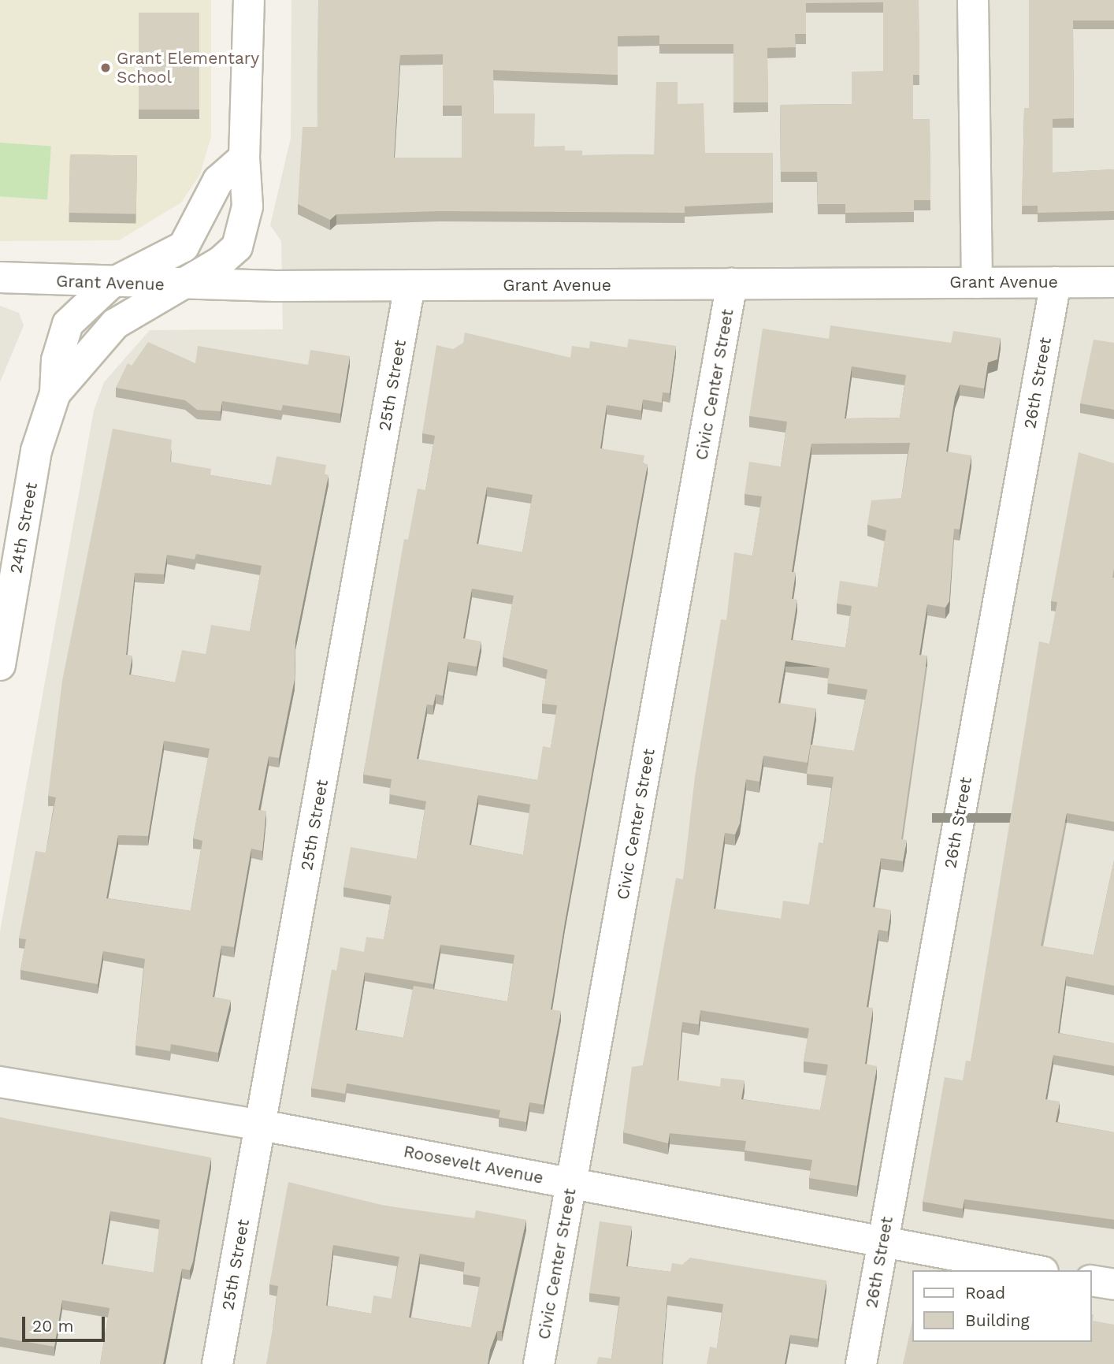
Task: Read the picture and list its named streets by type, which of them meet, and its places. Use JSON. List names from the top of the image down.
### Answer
{
  "streets": {
    "street": [
      "Grant Avenue",
      "26th Street",
      "Civic Center Street",
      "25th Street",
      "24th Street",
      "Roosevelt Avenue"
    ]
  },
  "crossings": [
    ["Grant Avenue", "26th Street"],
    ["Grant Avenue", "Civic Center Street"],
    ["Grant Avenue", "25th Street"],
    ["Grant Avenue", "24th Street"],
    ["26th Street", "Roosevelt Avenue"],
    ["Civic Center Street", "Roosevelt Avenue"],
    ["25th Street", "Roosevelt Avenue"]
  ],
  "places": ["Grant Elementary School"],
  "legend": ["Road", "Building"],
  "scale_bar": "20 m"
}
